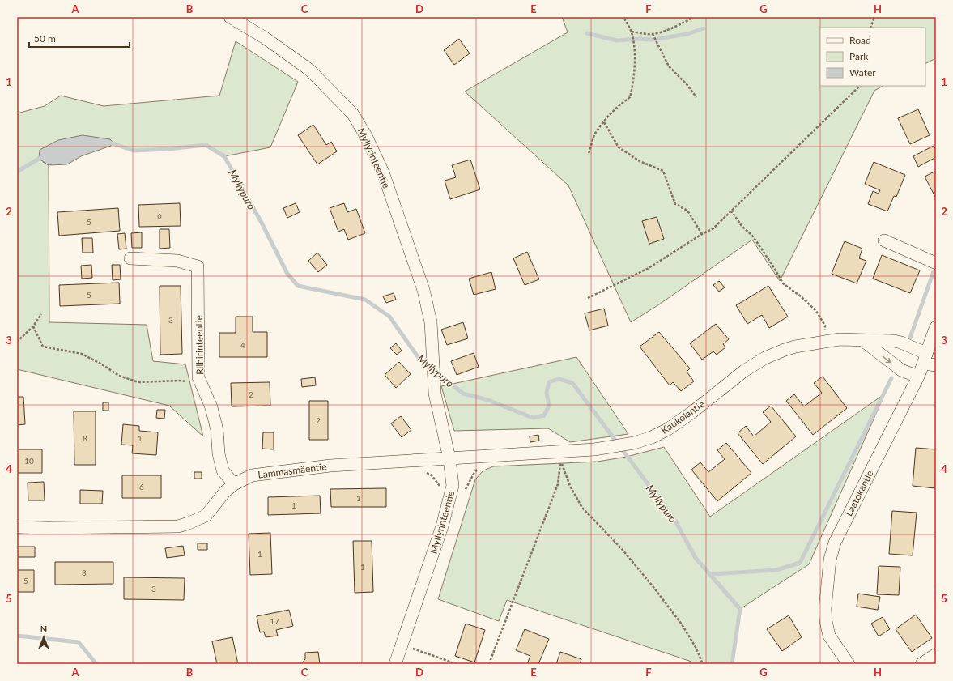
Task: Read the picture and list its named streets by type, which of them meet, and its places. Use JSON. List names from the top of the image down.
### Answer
{
  "streets": {
    "street": [
      "Myllyrinteentie",
      "Riihirinteentie",
      "Kaukolantie",
      "Lammasmäentie",
      "Laatokantie"
    ]
  },
  "crossings": [
    ["Myllyrinteentie", "Kaukolantie"],
    ["Myllyrinteentie", "Lammasmäentie"],
    ["Riihirinteentie", "Lammasmäentie"],
    ["Kaukolantie", "Lammasmäentie"],
    ["Kaukolantie", "Laatokantie"]
  ],
  "water": ["Myllypuro"],
  "house_numbers": [
    "6",
    "5",
    "5",
    "3",
    "4",
    "2",
    "2",
    "8",
    "1",
    "10",
    "6",
    "1",
    "1",
    "1",
    "1",
    "3",
    "5",
    "3",
    "17"
  ],
  "legend": ["Road", "Park", "Water"],
  "scale_bar": "50 m",
  "north": "top",
  "grid": {
    "columns": [
      "A",
      "B",
      "C",
      "D",
      "E",
      "F",
      "G",
      "H"
    ],
    "rows": [
      "1",
      "2",
      "3",
      "4",
      "5"
    ]
  }
}
